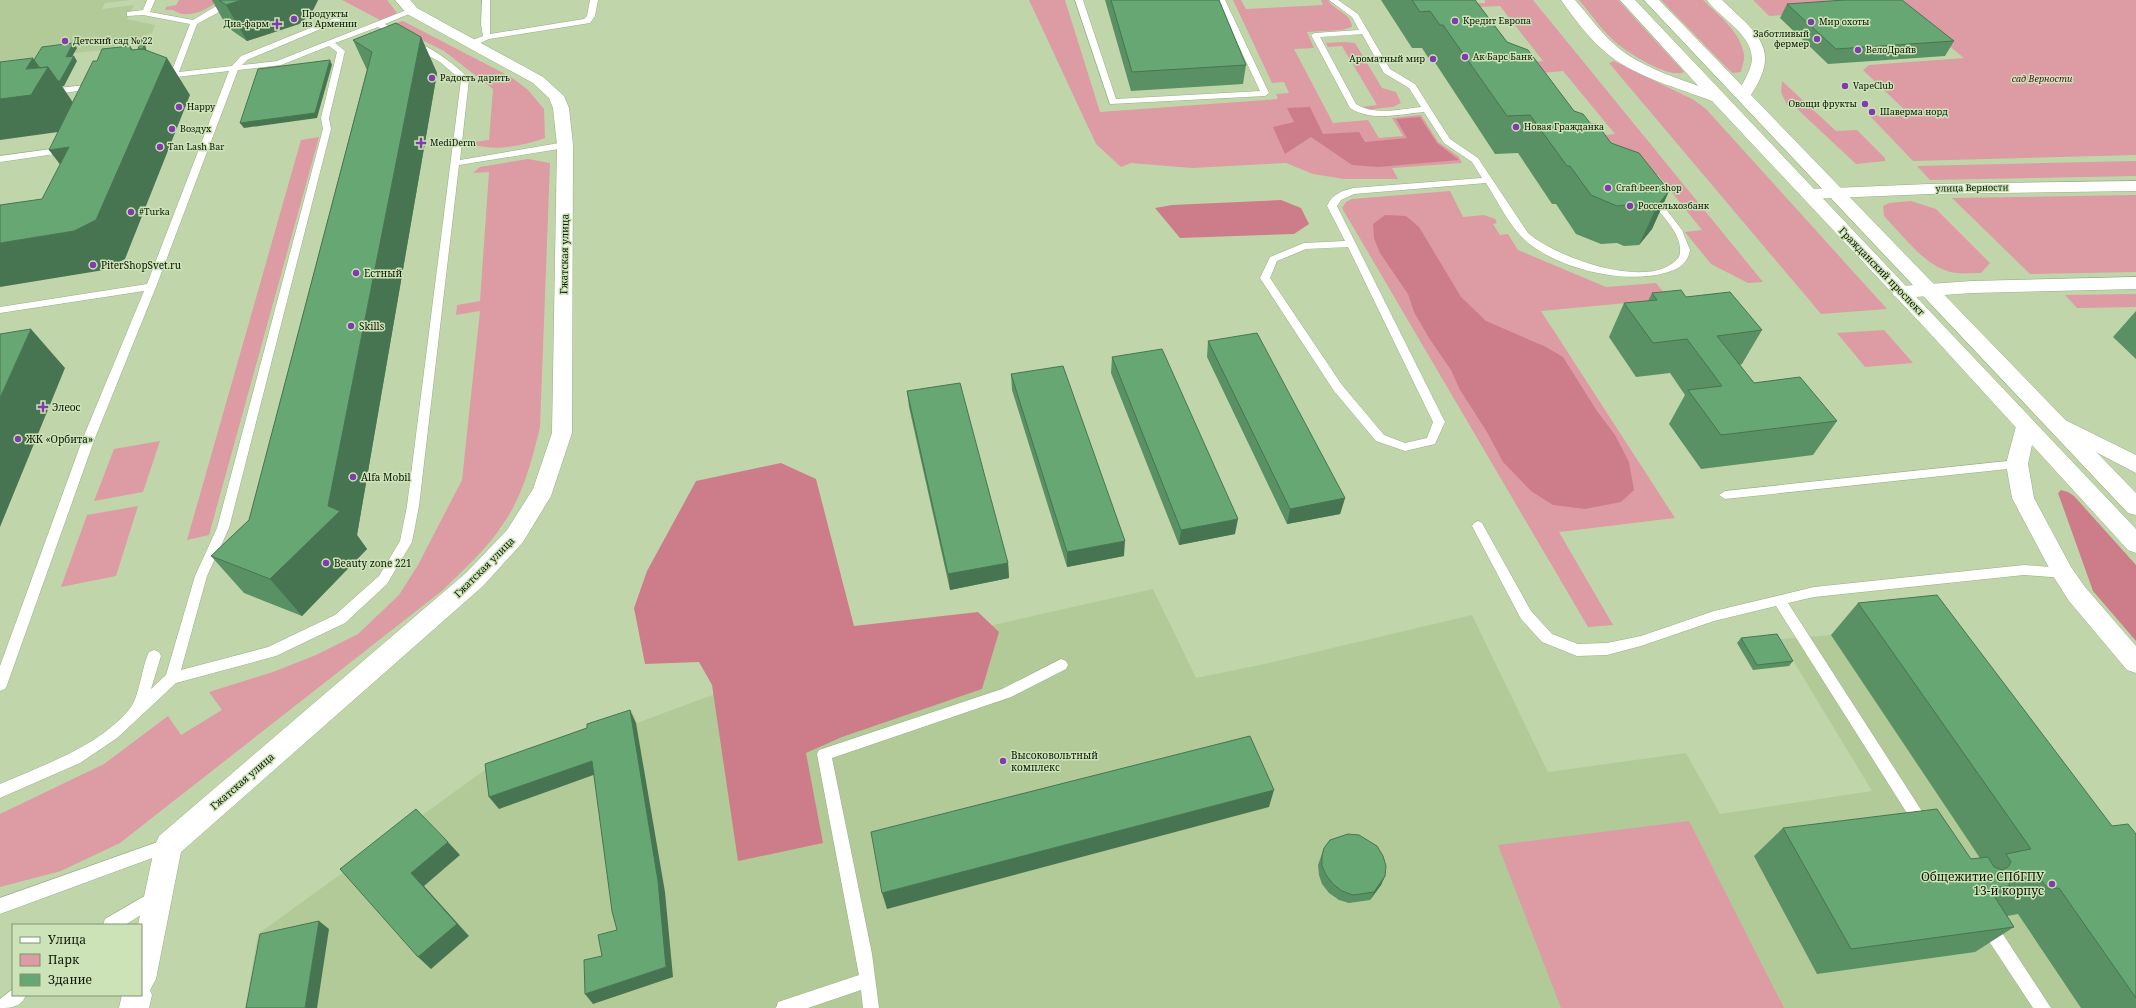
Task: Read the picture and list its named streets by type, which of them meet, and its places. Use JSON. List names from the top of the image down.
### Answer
{
  "streets": {
    "street": ["улица Верности", "Гжатская улица", "Гражданский проспект"]
  },
  "crossings": [
    ["улица Верности", "Гражданский проспект"]
  ],
  "parks": ["сад Верности"],
  "places": {
    "other": [
      "Продукты из Армении",
      "Кредит Европа",
      "Мир охоты",
      "Заботливый фермер",
      "Детский сад № 22",
      "ВелоДрайв",
      "Ак Барс Банк",
      "Ароматный мир",
      "Радость дарить",
      "VapeClub",
      "Овощи фрукты",
      "Happy",
      "Шаверма норд",
      "Новая Гражданка",
      "Воздух",
      "Tan Lash Bar",
      "Craft beer shop",
      "Россельхозбанк",
      "#Turka",
      "PiterShopSvet.ru",
      "Естный",
      "Skills",
      "ЖК «Орбита»",
      "Alfa Mobil",
      "Beauty zone 221",
      "Высоковольтный комплекc",
      "Общежитие СПбГПУ 13-й корпус"
    ],
    "health": ["Диа-фарм", "MediDerm", "Элеос"]
  },
  "legend": ["Улица", "Парк", "Здание"]
}
